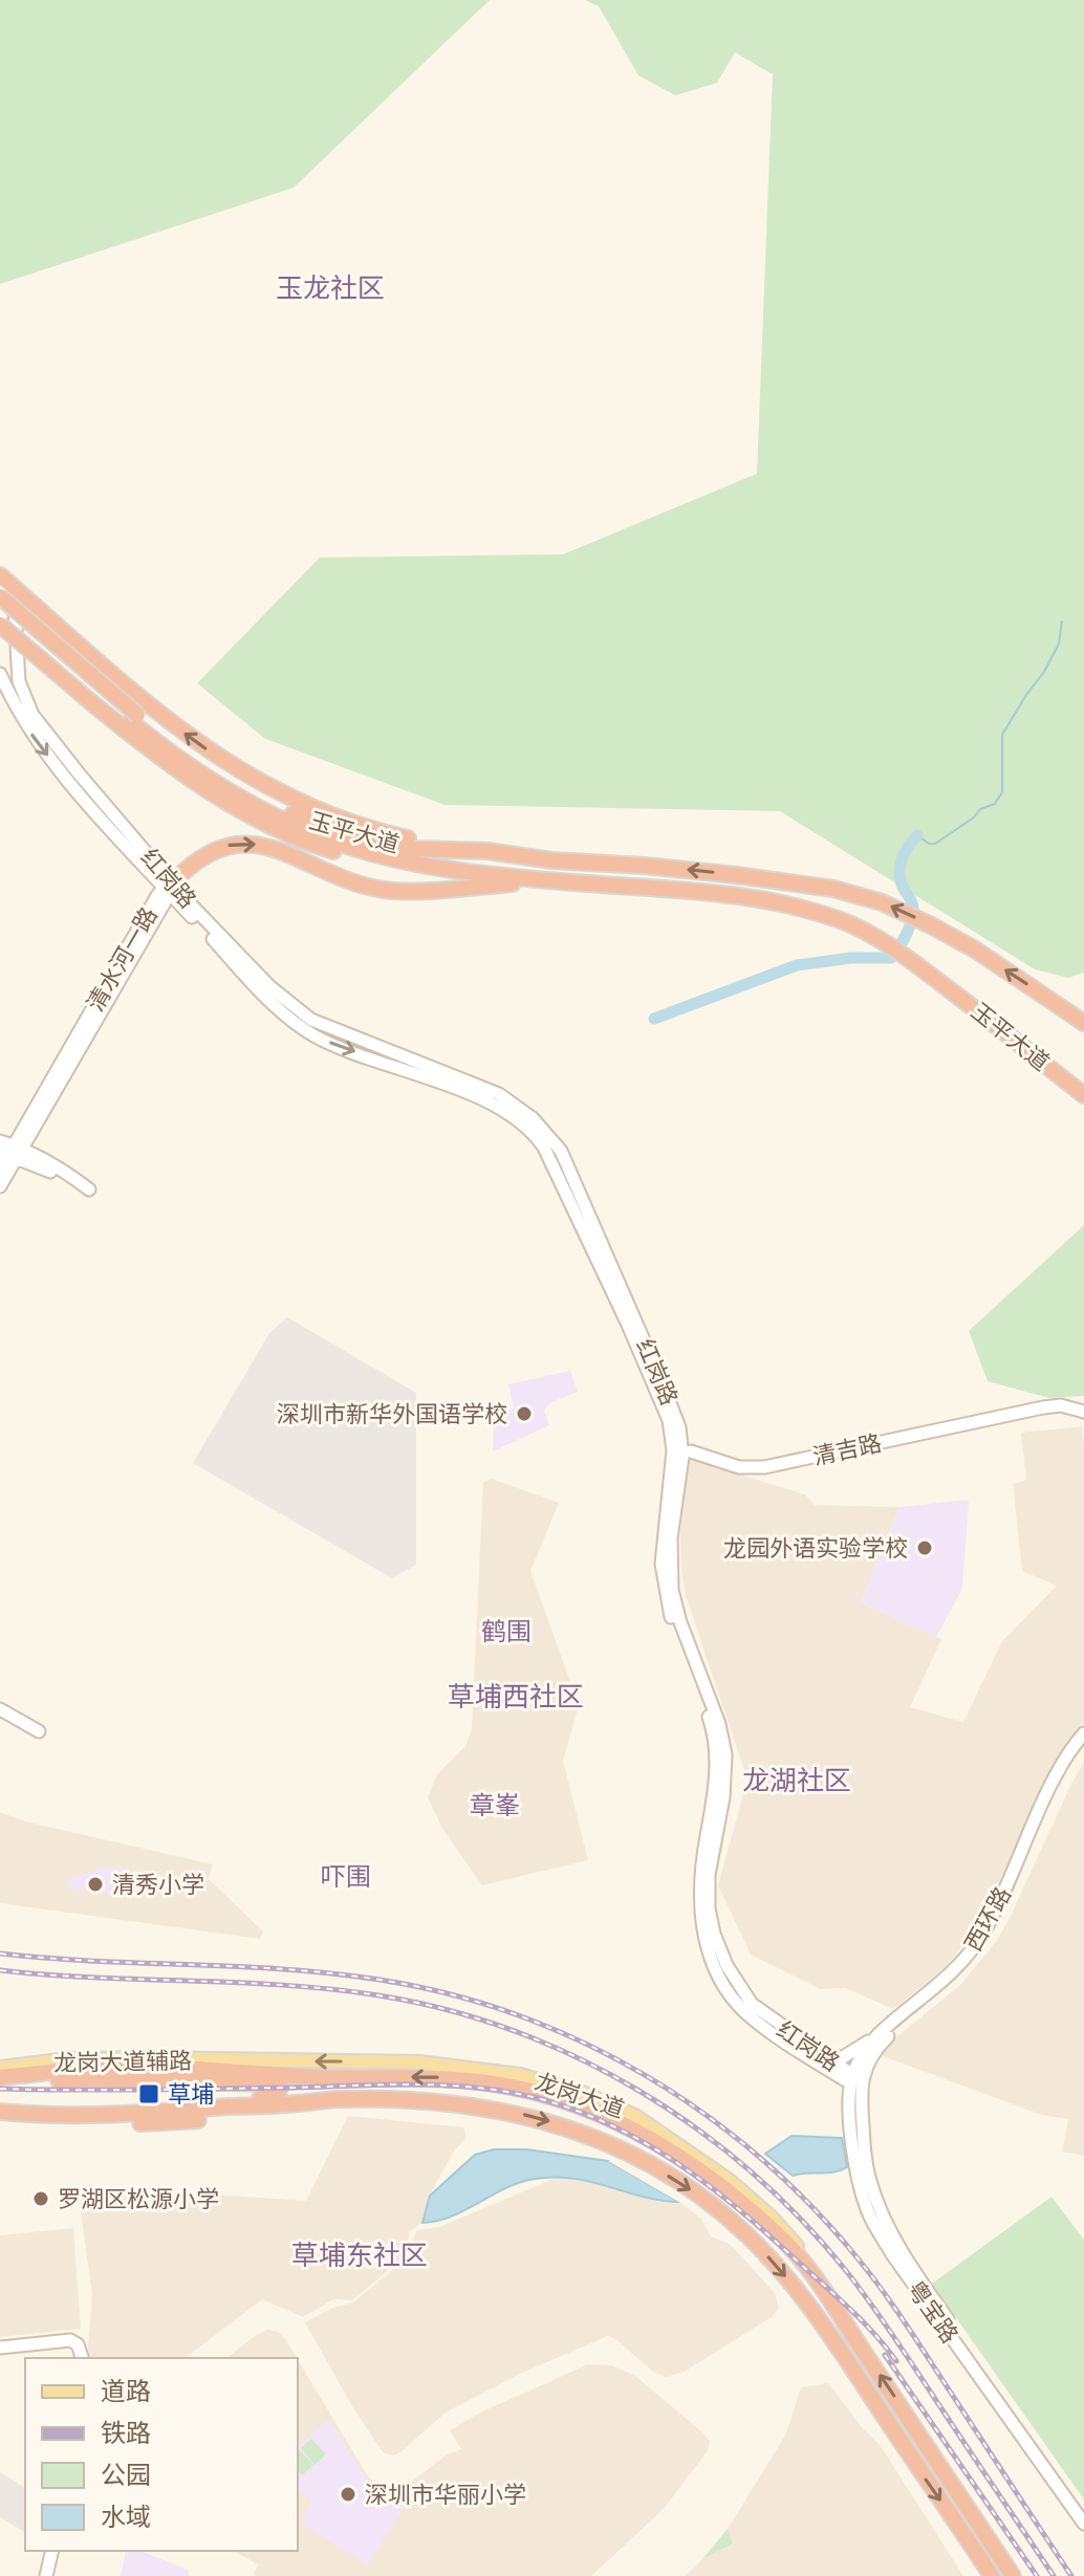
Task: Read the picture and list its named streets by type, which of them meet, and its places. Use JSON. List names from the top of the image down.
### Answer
{
  "streets": {
    "highway": ["玉平大道", "龙岗大道"],
    "main road": [
      "红岗路",
      "清水河一路",
      "清吉路",
      "西环路",
      "龙岗大道辅路",
      "粤宝路"
    ]
  },
  "crossings": [
    ["红岗路", "清水河一路"],
    ["红岗路", "西环路"],
    ["龙岗大道辅路", "龙岗大道"]
  ],
  "districts": [
    "玉龙社区",
    "鹤围",
    "草埔西社区",
    "龙湖社区",
    "章峯",
    "吓围",
    "草埔东社区"
  ],
  "places": {
    "other": [
      "深圳市新华外国语学校",
      "龙园外语实验学校",
      "清秀小学",
      "罗湖区松源小学",
      "深圳市华丽小学"
    ],
    "transit": ["草埔"]
  },
  "legend": [
    "道路",
    "铁路",
    "公园",
    "水域"
  ]
}
